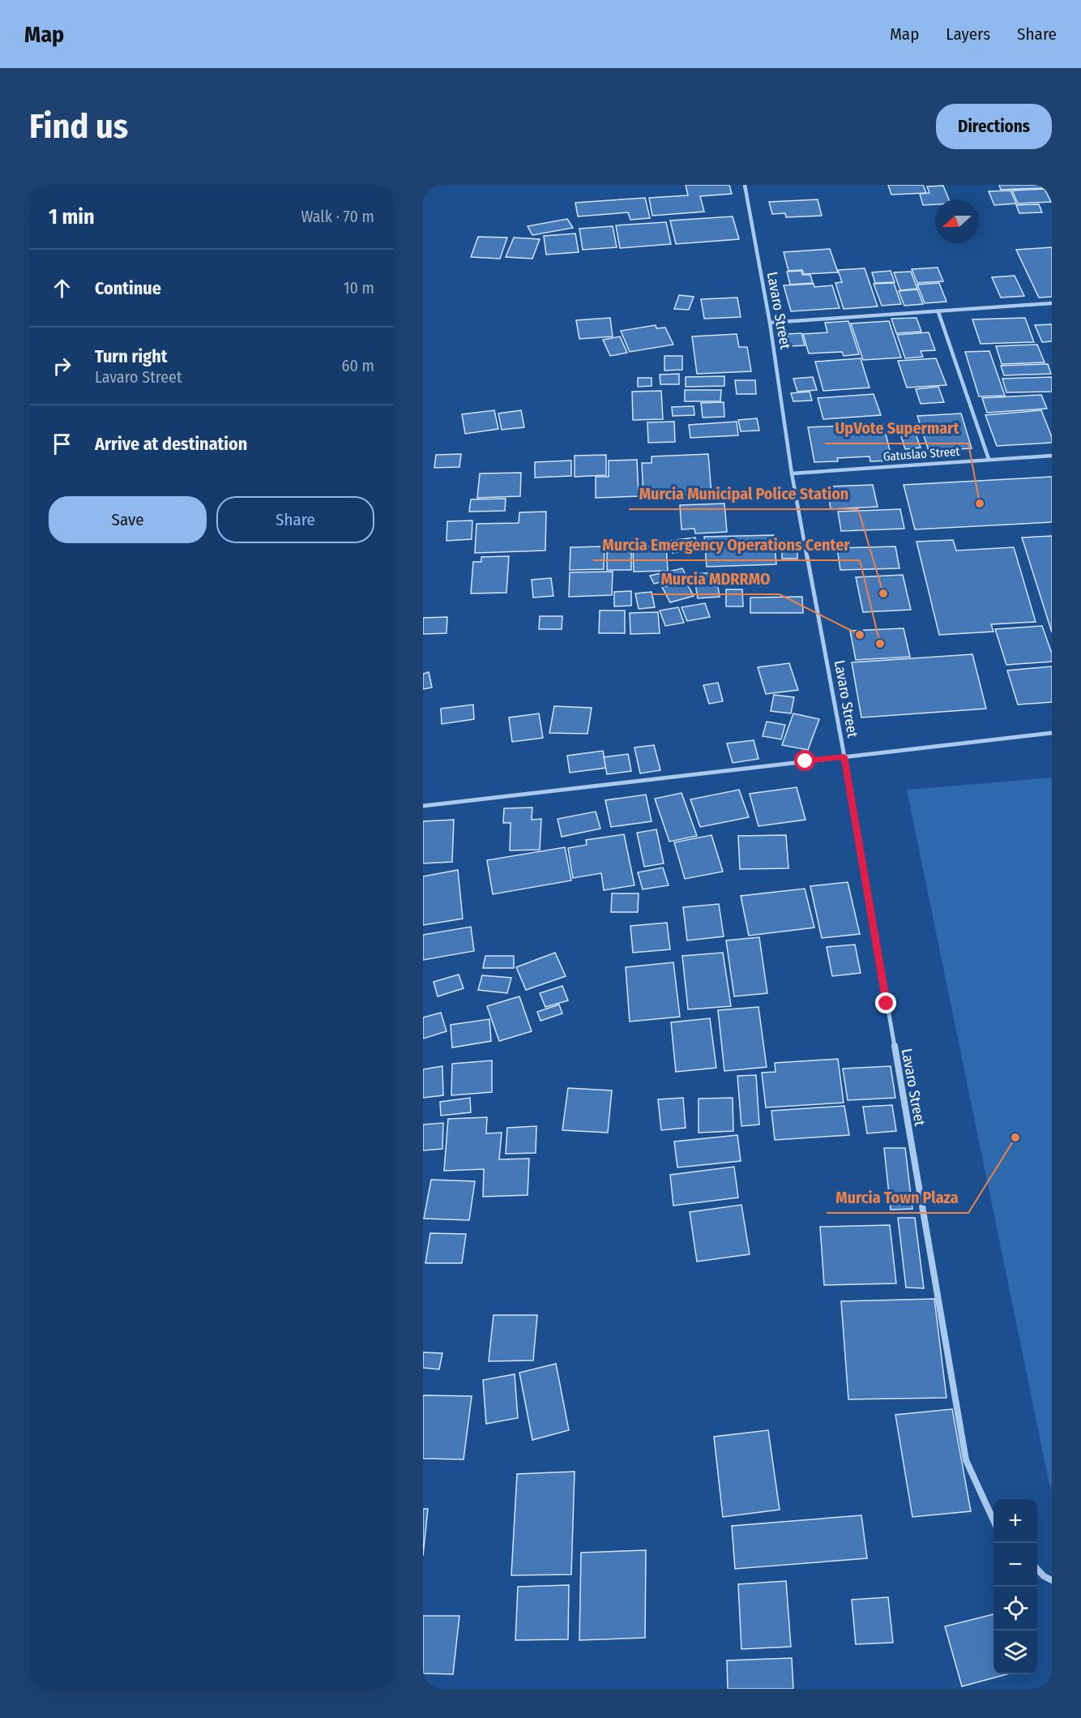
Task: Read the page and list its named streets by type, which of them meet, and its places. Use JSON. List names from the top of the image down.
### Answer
{
  "streets": {
    "street": ["Lavaro Street", "Gatuslao Street"]
  },
  "crossings": [
    ["Lavaro Street", "Gatuslao Street"]
  ],
  "places": [
    "UpVote Supermart",
    "Murcia Municipal Police Station",
    "Murcia MDRRMO",
    "Murcia Emergency Operations Center",
    "Murcia Town Plaza"
  ],
  "north": "left",
  "page": {
    "header": "Map",
    "nav": ["Map", "Layers", "Share"],
    "buttons": [
      "Directions",
      ["Save", "Share"]
    ],
    "title": "Find us",
    "heading": ["1 min", "Walk · 70 m"],
    "list": [
      ["Continue", "10 m"],
      ["Turn right", "Lavaro Street", "60 m"],
      "Arrive at destination"
    ],
    "map_buttons": ["+", "−"]
  }
}
